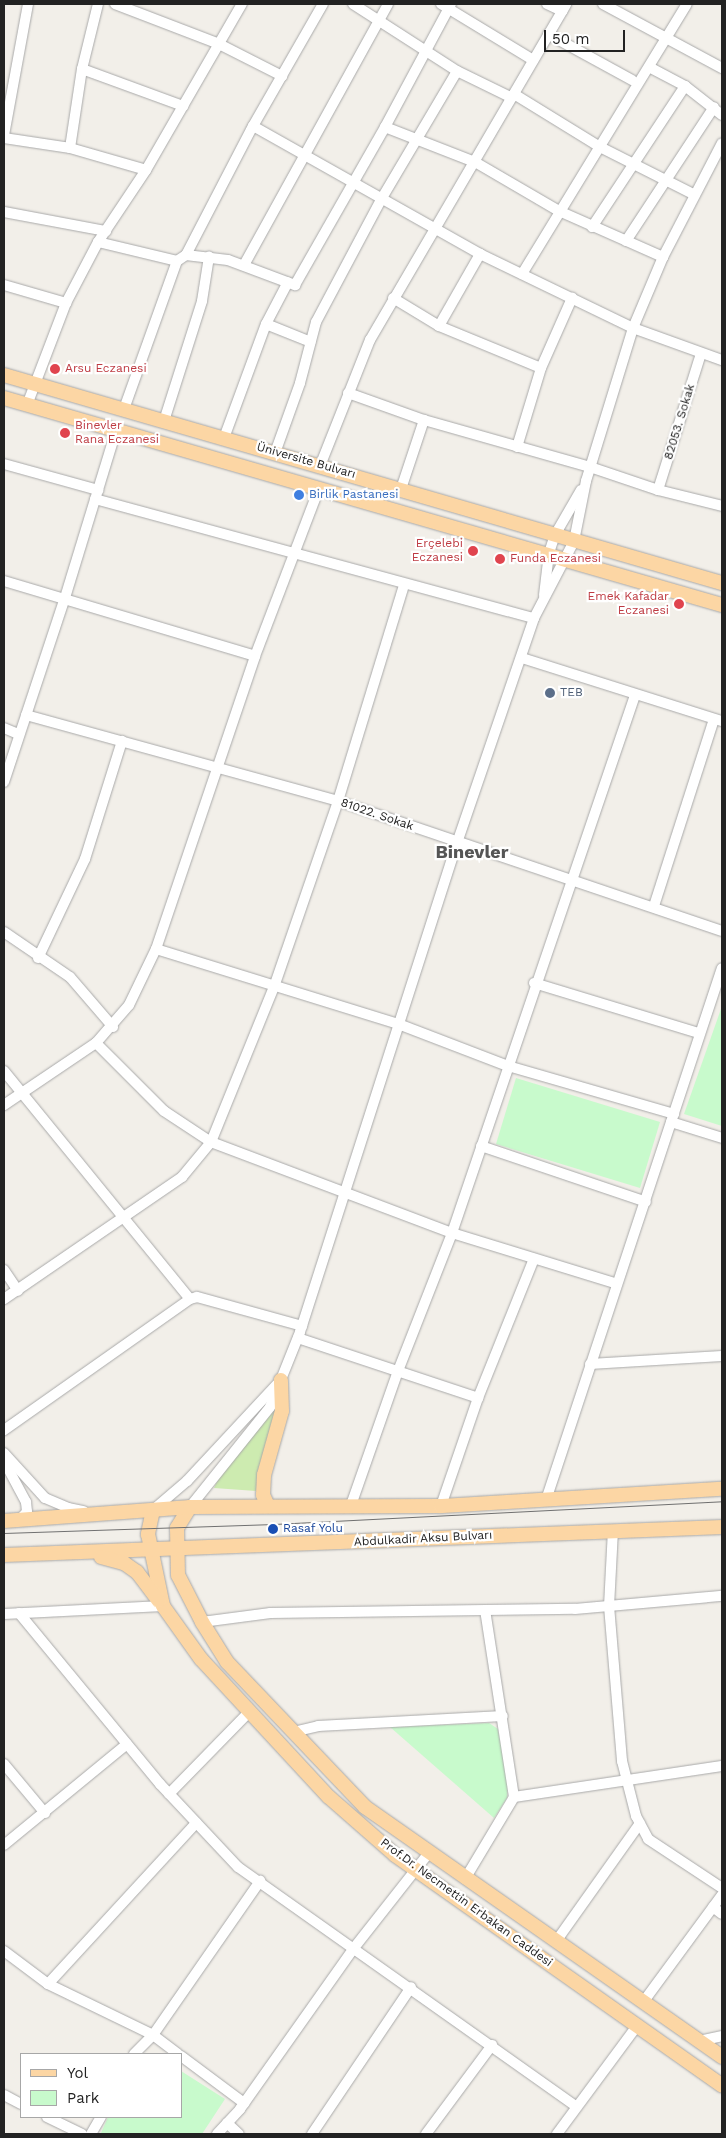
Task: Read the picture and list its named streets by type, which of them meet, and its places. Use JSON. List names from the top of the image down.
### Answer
{
  "streets": {
    "main road": ["Üniversite Bulvarı", "Abdulkadir Aksu Bulvarı", "Prof.Dr. Necmettin Erbakan Caddesi"],
    "street": ["82053. Sokak", "81022. Sokak"]
  },
  "crossings": [
    ["Abdulkadir Aksu Bulvarı", "Prof.Dr. Necmettin Erbakan Caddesi"]
  ],
  "districts": ["Binevler"],
  "places": [
    "Arsu Eczanesi",
    "Binevler Rana Eczanesi",
    "Birlik Pastanesi",
    "Erçelebi Eczanesi",
    "Funda Eczanesi",
    "Emek Kafadar Eczanesi",
    "TEB",
    "Rasaf Yolu"
  ],
  "legend": ["Yol", "Park"],
  "scale_bar": "50 m"
}
